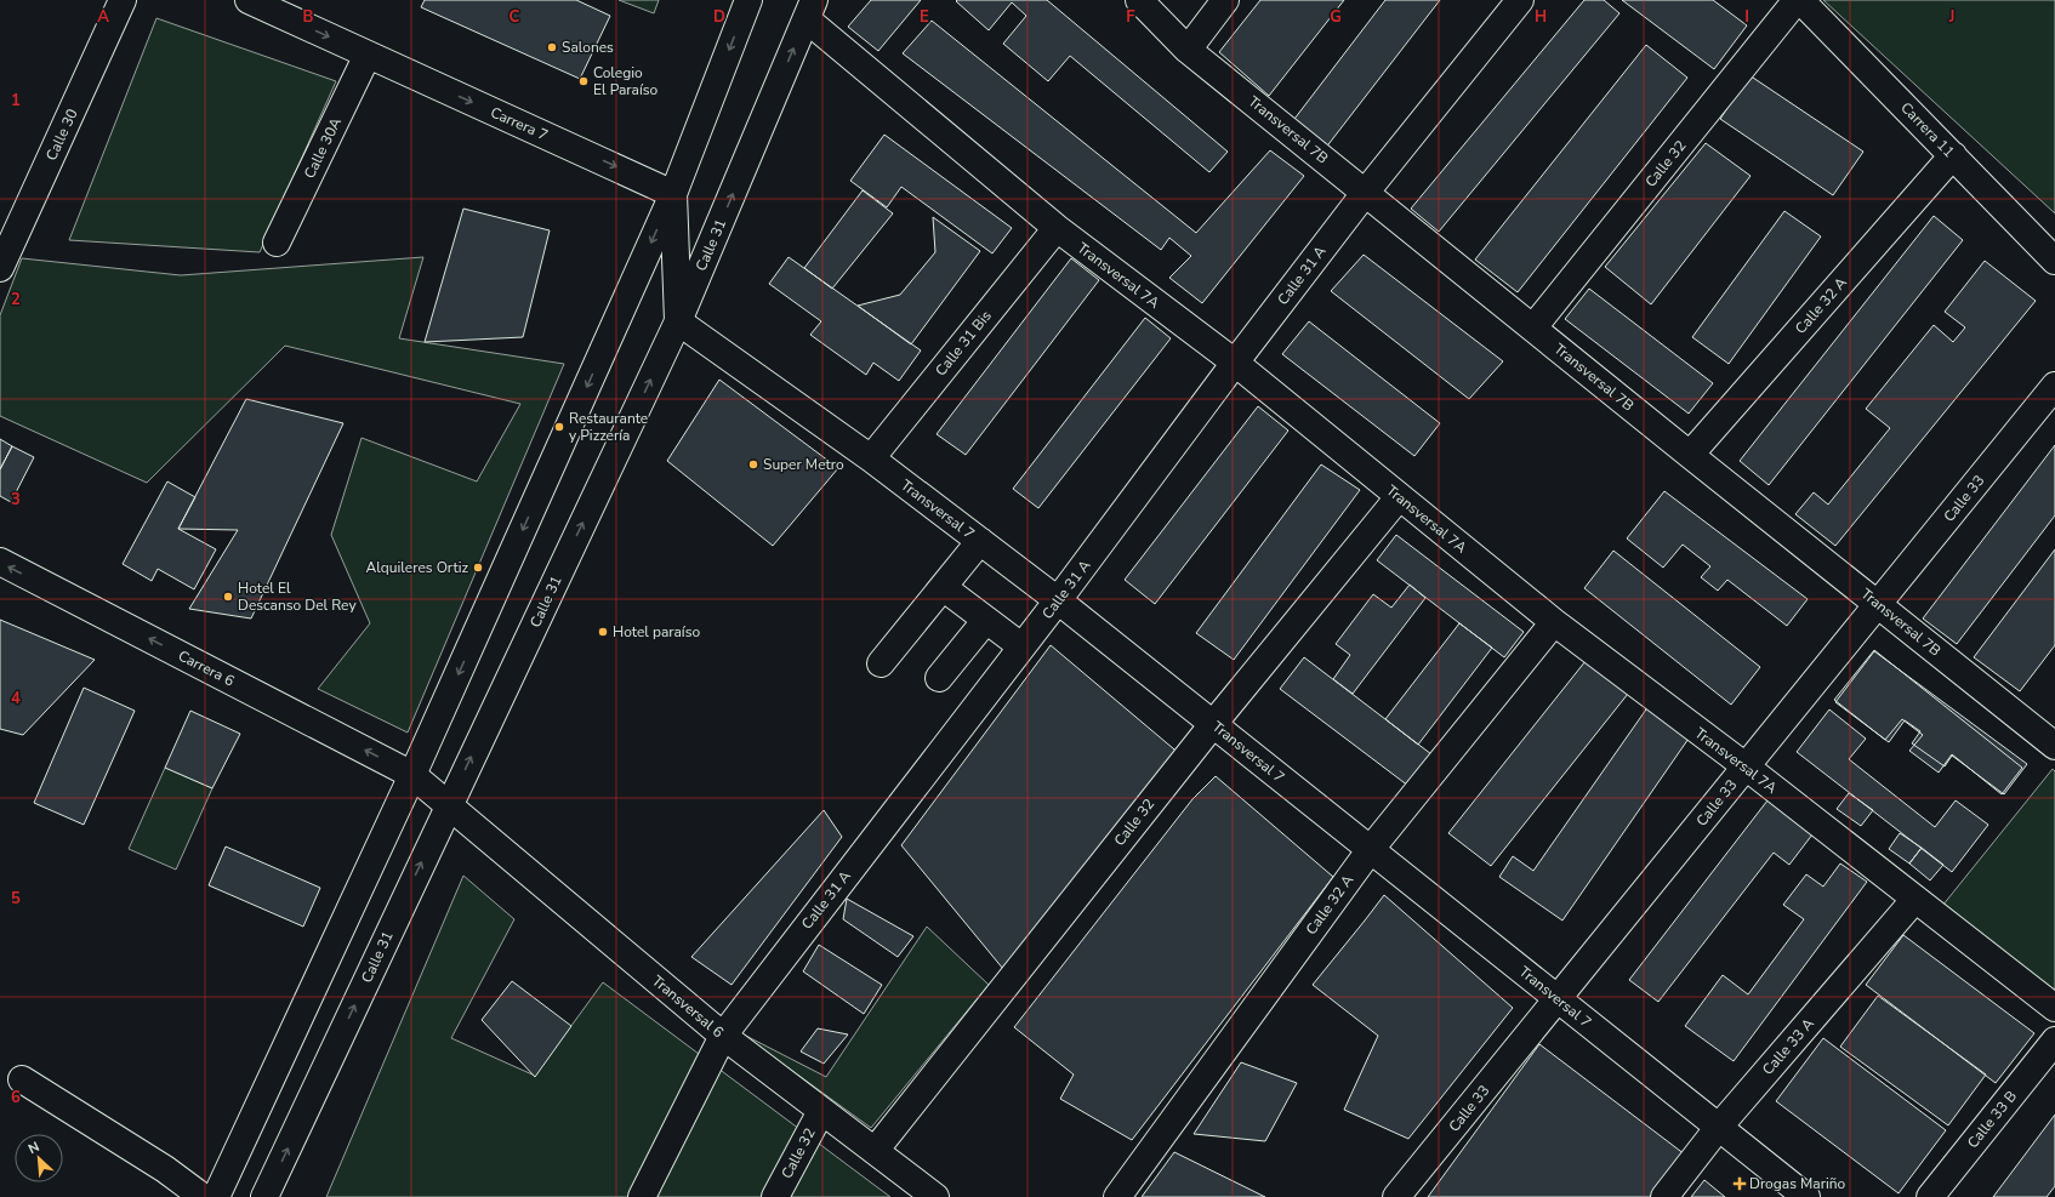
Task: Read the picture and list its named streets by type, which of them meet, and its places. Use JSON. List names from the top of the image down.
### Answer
{
  "streets": {
    "street": [
      "Carrera 7",
      "Transversal 7B",
      "Carrera 11",
      "Calle 30",
      "Calle 30A",
      "Calle 32",
      "Calle 31",
      "Transversal 7A",
      "Calle 31 A",
      "Calle 32 A",
      "Calle 31 Bis",
      "Calle 33",
      "Transversal 7",
      "Carrera 6",
      "Transversal 6",
      "Calle 33 A",
      "Calle 33 B"
    ]
  },
  "crossings": [
    ["Carrera 7", "Calle 30A"],
    ["Transversal 7B", "Calle 32"],
    ["Transversal 7B", "Calle 31 A"],
    ["Transversal 7B", "Calle 32 A"],
    ["Transversal 7B", "Calle 33"],
    ["Carrera 11", "Calle 32"],
    ["Carrera 11", "Calle 32 A"],
    ["Calle 32", "Transversal 7A"],
    ["Calle 32", "Transversal 7"],
    ["Calle 32", "Transversal 6"],
    ["Calle 31", "Transversal 7A"],
    ["Calle 31", "Transversal 7"],
    ["Calle 31", "Carrera 6"],
    ["Calle 31", "Transversal 6"],
    ["Transversal 7A", "Calle 31 A"],
    ["Transversal 7A", "Calle 32 A"],
    ["Transversal 7A", "Calle 31 Bis"],
    ["Transversal 7A", "Calle 33"],
    ["Transversal 7A", "Calle 33 A"],
    ["Calle 31 A", "Transversal 7"],
    ["Calle 31 A", "Transversal 6"],
    ["Calle 32 A", "Transversal 7"],
    ["Calle 31 Bis", "Transversal 7"],
    ["Calle 33", "Transversal 7"],
    ["Transversal 7", "Calle 33 A"],
    ["Carrera 6", "Transversal 6"]
  ],
  "one_way": ["Carrera 7", "Carrera 6"],
  "places": {
    "other": [
      "Salones",
      "Colegio El Paraíso",
      "Restaurante y Pizzería",
      "Super Metro",
      "Alquileres Ortiz",
      "Hotel El Descanso Del Rey",
      "Hotel paraíso"
    ],
    "health": ["Drogas Mariño"]
  },
  "north": "top left",
  "grid": {
    "columns": [
      "A",
      "B",
      "C",
      "D",
      "E",
      "F",
      "G",
      "H",
      "I",
      "J"
    ],
    "rows": [
      "1",
      "2",
      "3",
      "4",
      "5",
      "6"
    ]
  }
}
